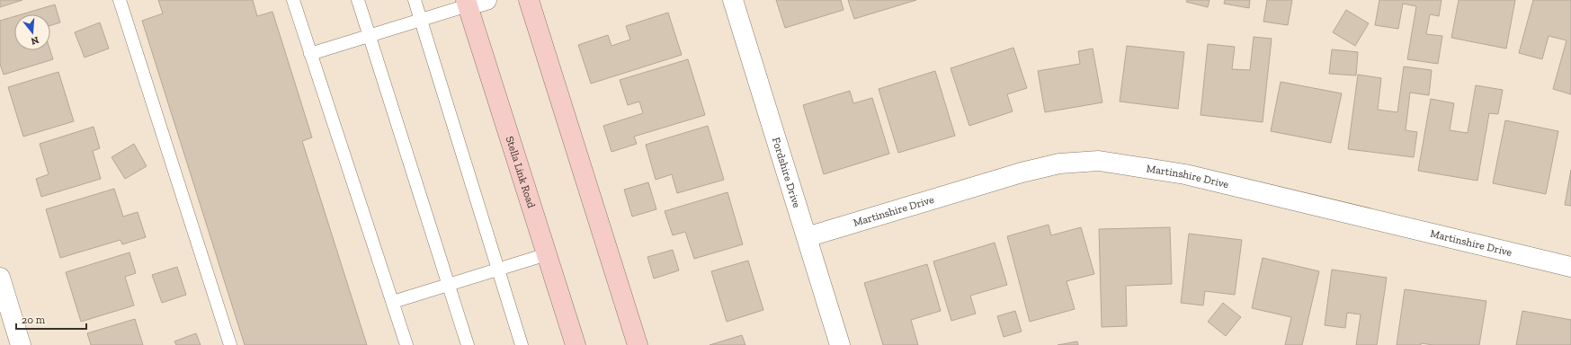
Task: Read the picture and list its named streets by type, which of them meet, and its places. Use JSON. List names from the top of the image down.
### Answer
{
  "streets": {
    "main road": ["Stella Link Road"],
    "street": ["Fordshire Drive", "Martinshire Drive"]
  },
  "crossings": [
    ["Fordshire Drive", "Martinshire Drive"]
  ],
  "scale_bar": "20 m",
  "north": "bottom"
}
